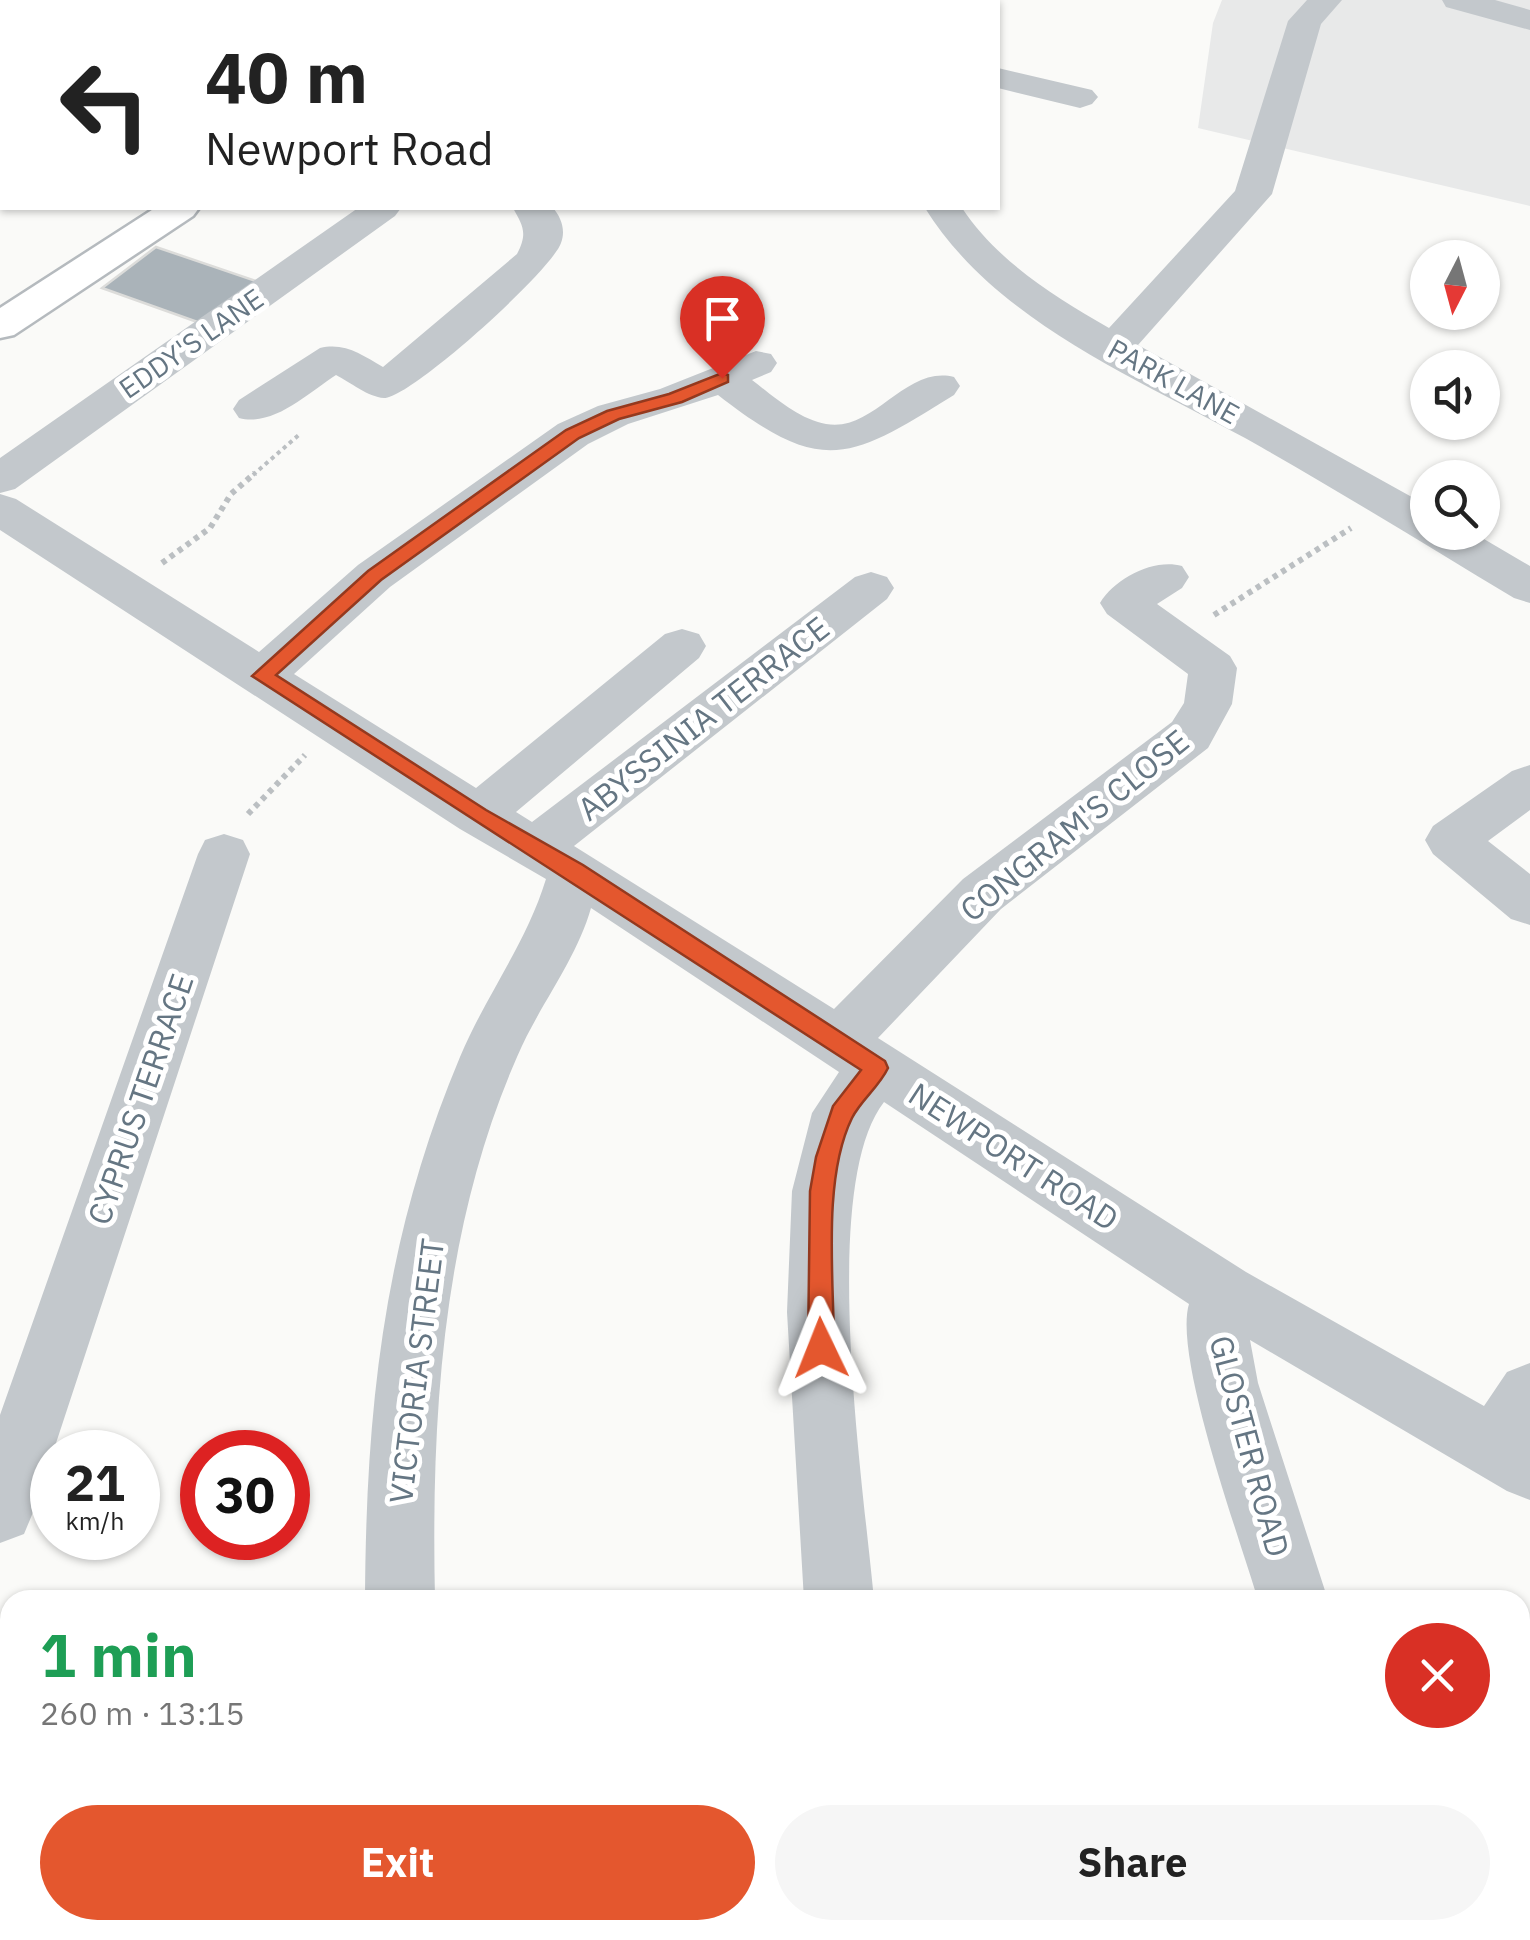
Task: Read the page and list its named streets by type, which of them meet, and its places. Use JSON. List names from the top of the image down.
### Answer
{
  "streets": {
    "street": [
      "EDDY'S LANE",
      "PARK LANE",
      "ABYSSINIA TERRACE",
      "CONGRAM'S CLOSE",
      "CYPRUS TERRACE",
      "NEWPORT ROAD",
      "VICTORIA STREET",
      "GLOSTER ROAD"
    ]
  },
  "crossings": [
    ["ABYSSINIA TERRACE", "NEWPORT ROAD"],
    ["ABYSSINIA TERRACE", "VICTORIA STREET"],
    ["CONGRAM'S CLOSE", "NEWPORT ROAD"],
    ["NEWPORT ROAD", "VICTORIA STREET"],
    ["NEWPORT ROAD", "GLOSTER ROAD"]
  ],
  "north": "bottom",
  "page": {
    "turn": ["40 m", "Newport Road"],
    "speed": "21 km/h",
    "limit": "30",
    "heading": ["1 min", "260 m · 13:15"],
    "buttons": ["Exit", "Share"]
  }
}
